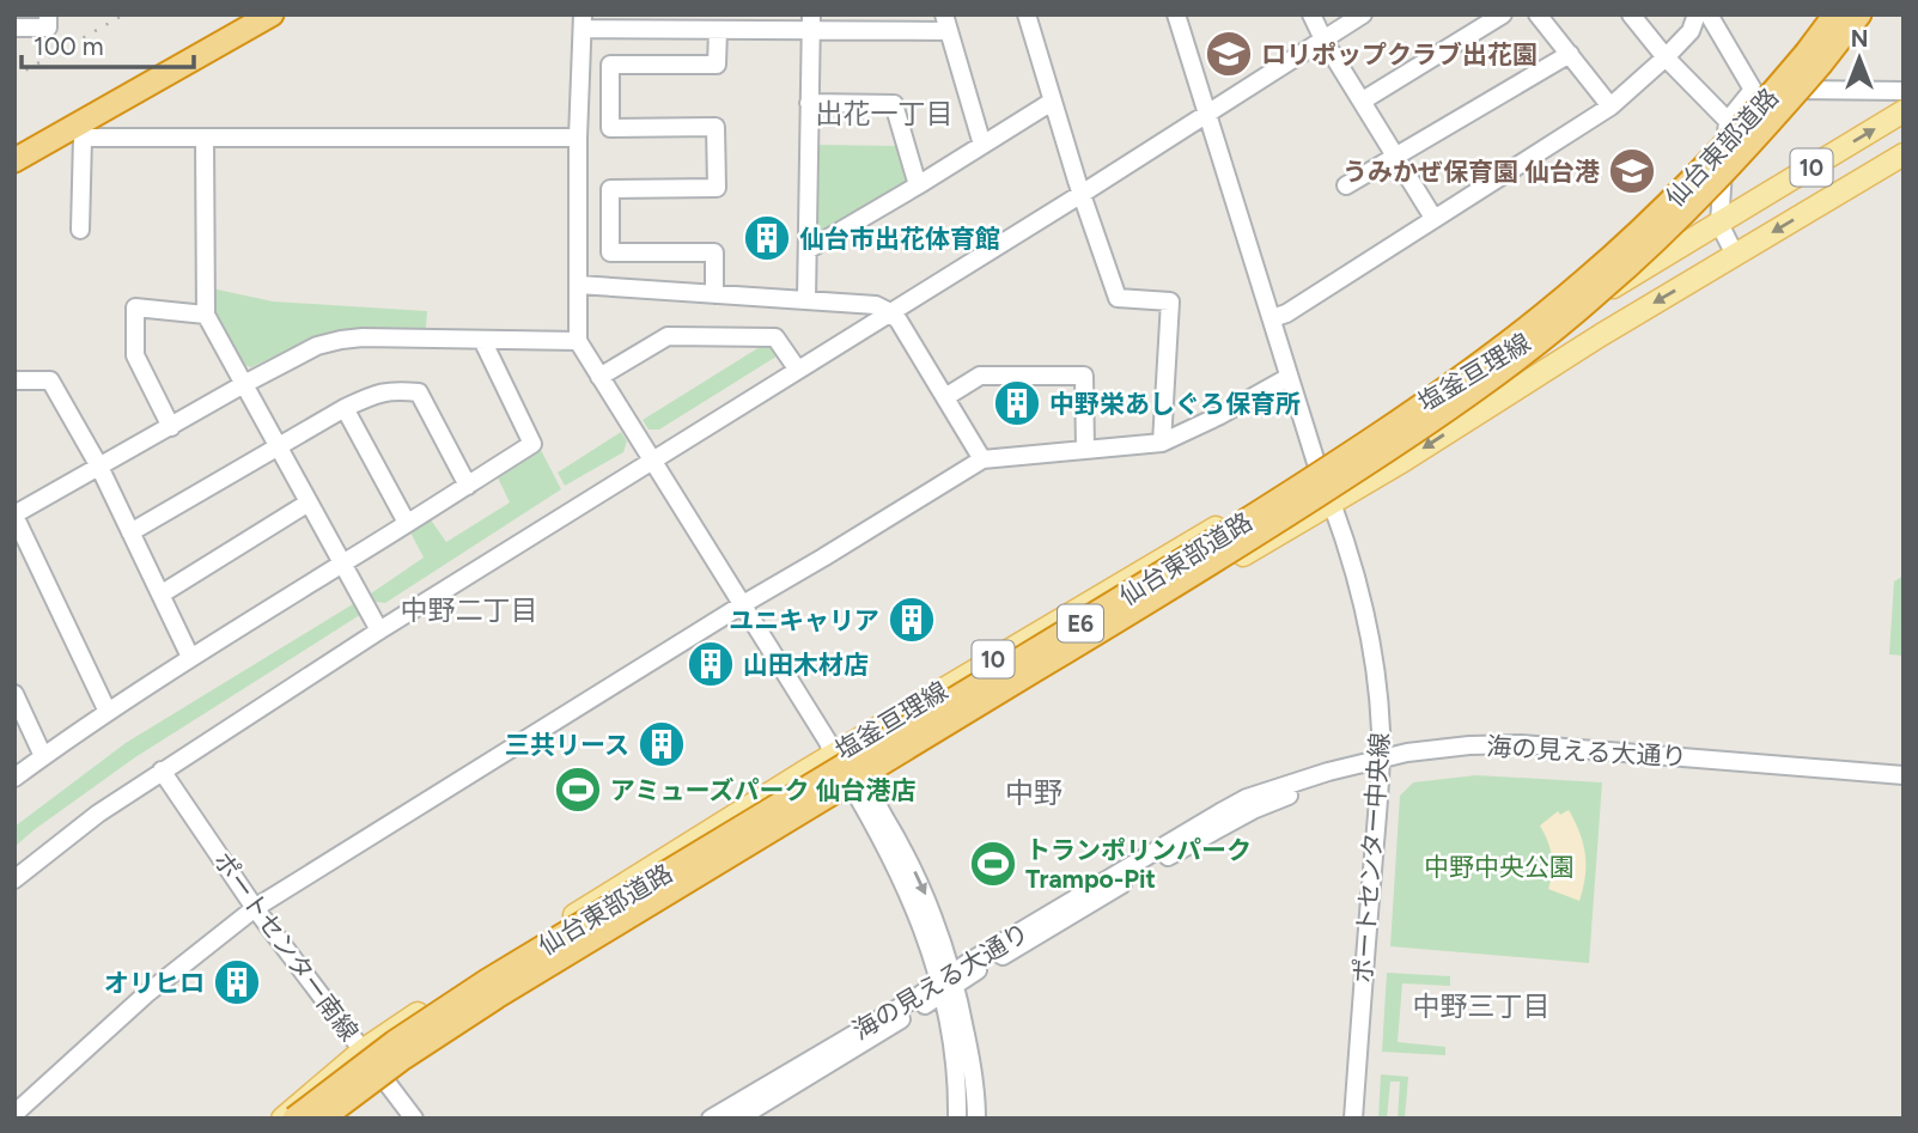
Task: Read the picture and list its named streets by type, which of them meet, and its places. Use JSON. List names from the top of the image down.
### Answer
{
  "streets": {
    "highway": ["仙台東部道路", "E6"],
    "main road": ["10", "塩釜亘理線"],
    "street": ["海の見える大通り", "ポートセンター中央線", "ポートセンター南線"]
  },
  "crossings": [
    ["塩釜亘理線", "ポートセンター中央線"],
    ["塩釜亘理線", "ポートセンター南線"],
    ["海の見える大通り", "ポートセンター中央線"]
  ],
  "districts": [
    "出花一丁目",
    "中野二丁目",
    "中野",
    "中野三丁目"
  ],
  "parks": ["中野中央公園"],
  "places": {
    "school or university": ["ロリポップクラブ出花園", "うみかぜ保育園 仙台港"],
    "building": [
      "仙台市出花体育館",
      "中野栄あしぐろ保育所",
      "ユニキャリア",
      "山田木材店",
      "三共リース",
      "オリヒロ"
    ],
    "sports": ["アミューズパーク 仙台港店", "トランポリンパーク Trampo-Pit"]
  },
  "scale_bar": "100 m",
  "north": "top"
}
